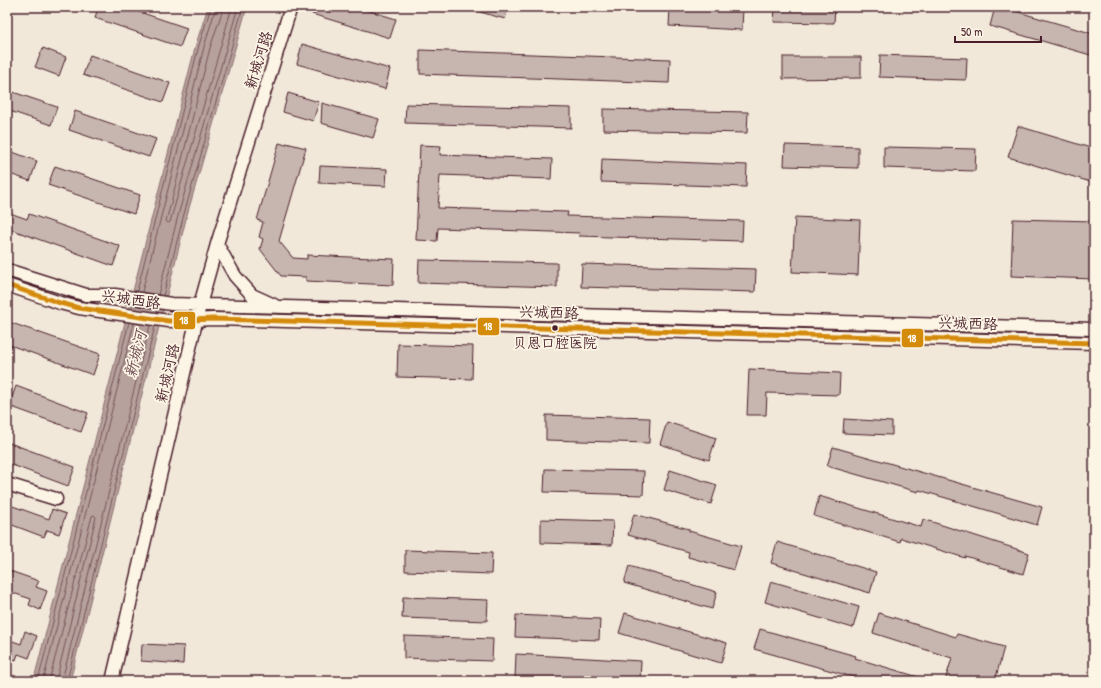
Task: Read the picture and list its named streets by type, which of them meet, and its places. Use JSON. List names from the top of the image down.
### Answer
{
  "streets": {
    "street": ["新城河路", "兴城西路"]
  },
  "crossings": [
    ["新城河路", "兴城西路"]
  ],
  "water": ["新城河"],
  "places": ["贝恩口腔医院"],
  "lines": ["transit line 18"],
  "scale_bar": "50 m"
}
